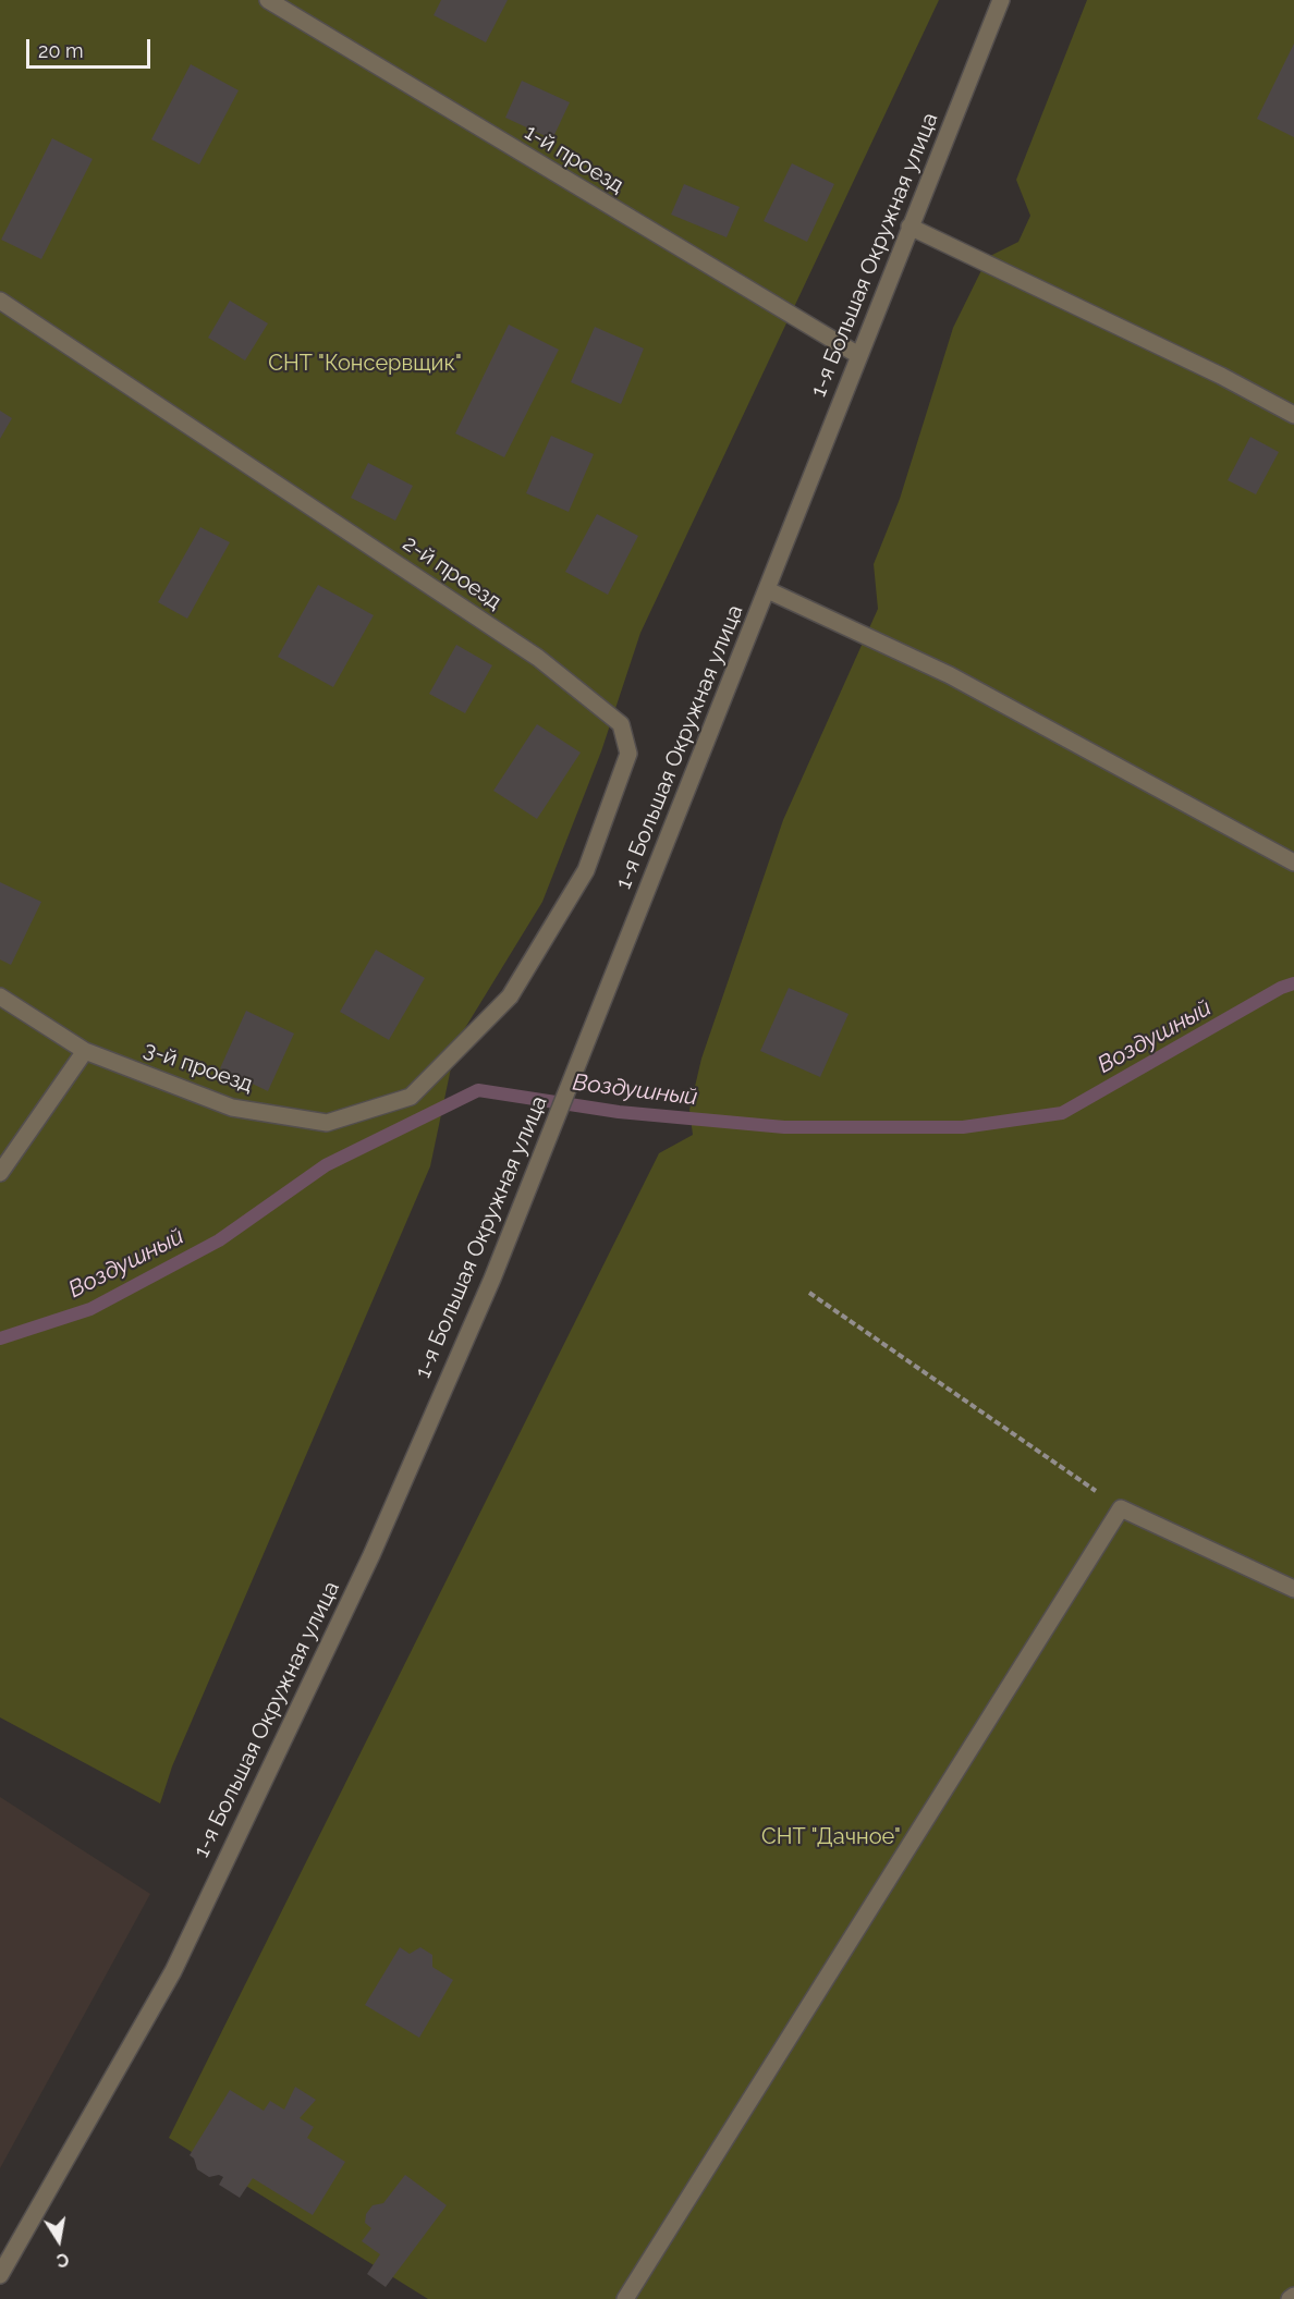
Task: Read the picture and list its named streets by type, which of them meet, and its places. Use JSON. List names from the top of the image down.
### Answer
{
  "streets": {
    "street": [
      "1-й проезд",
      "1-я Большая Окружная улица",
      "2-й проезд",
      "3-й проезд"
    ]
  },
  "crossings": [
    ["1-й проезд", "1-я Большая Окружная улица"],
    ["2-й проезд", "3-й проезд"]
  ],
  "water": ["Воздушный"],
  "parks": ["СНТ \"Консервщик\"", "СНТ \"Дачное\""],
  "scale_bar": "20 m",
  "north": "bottom"
}
